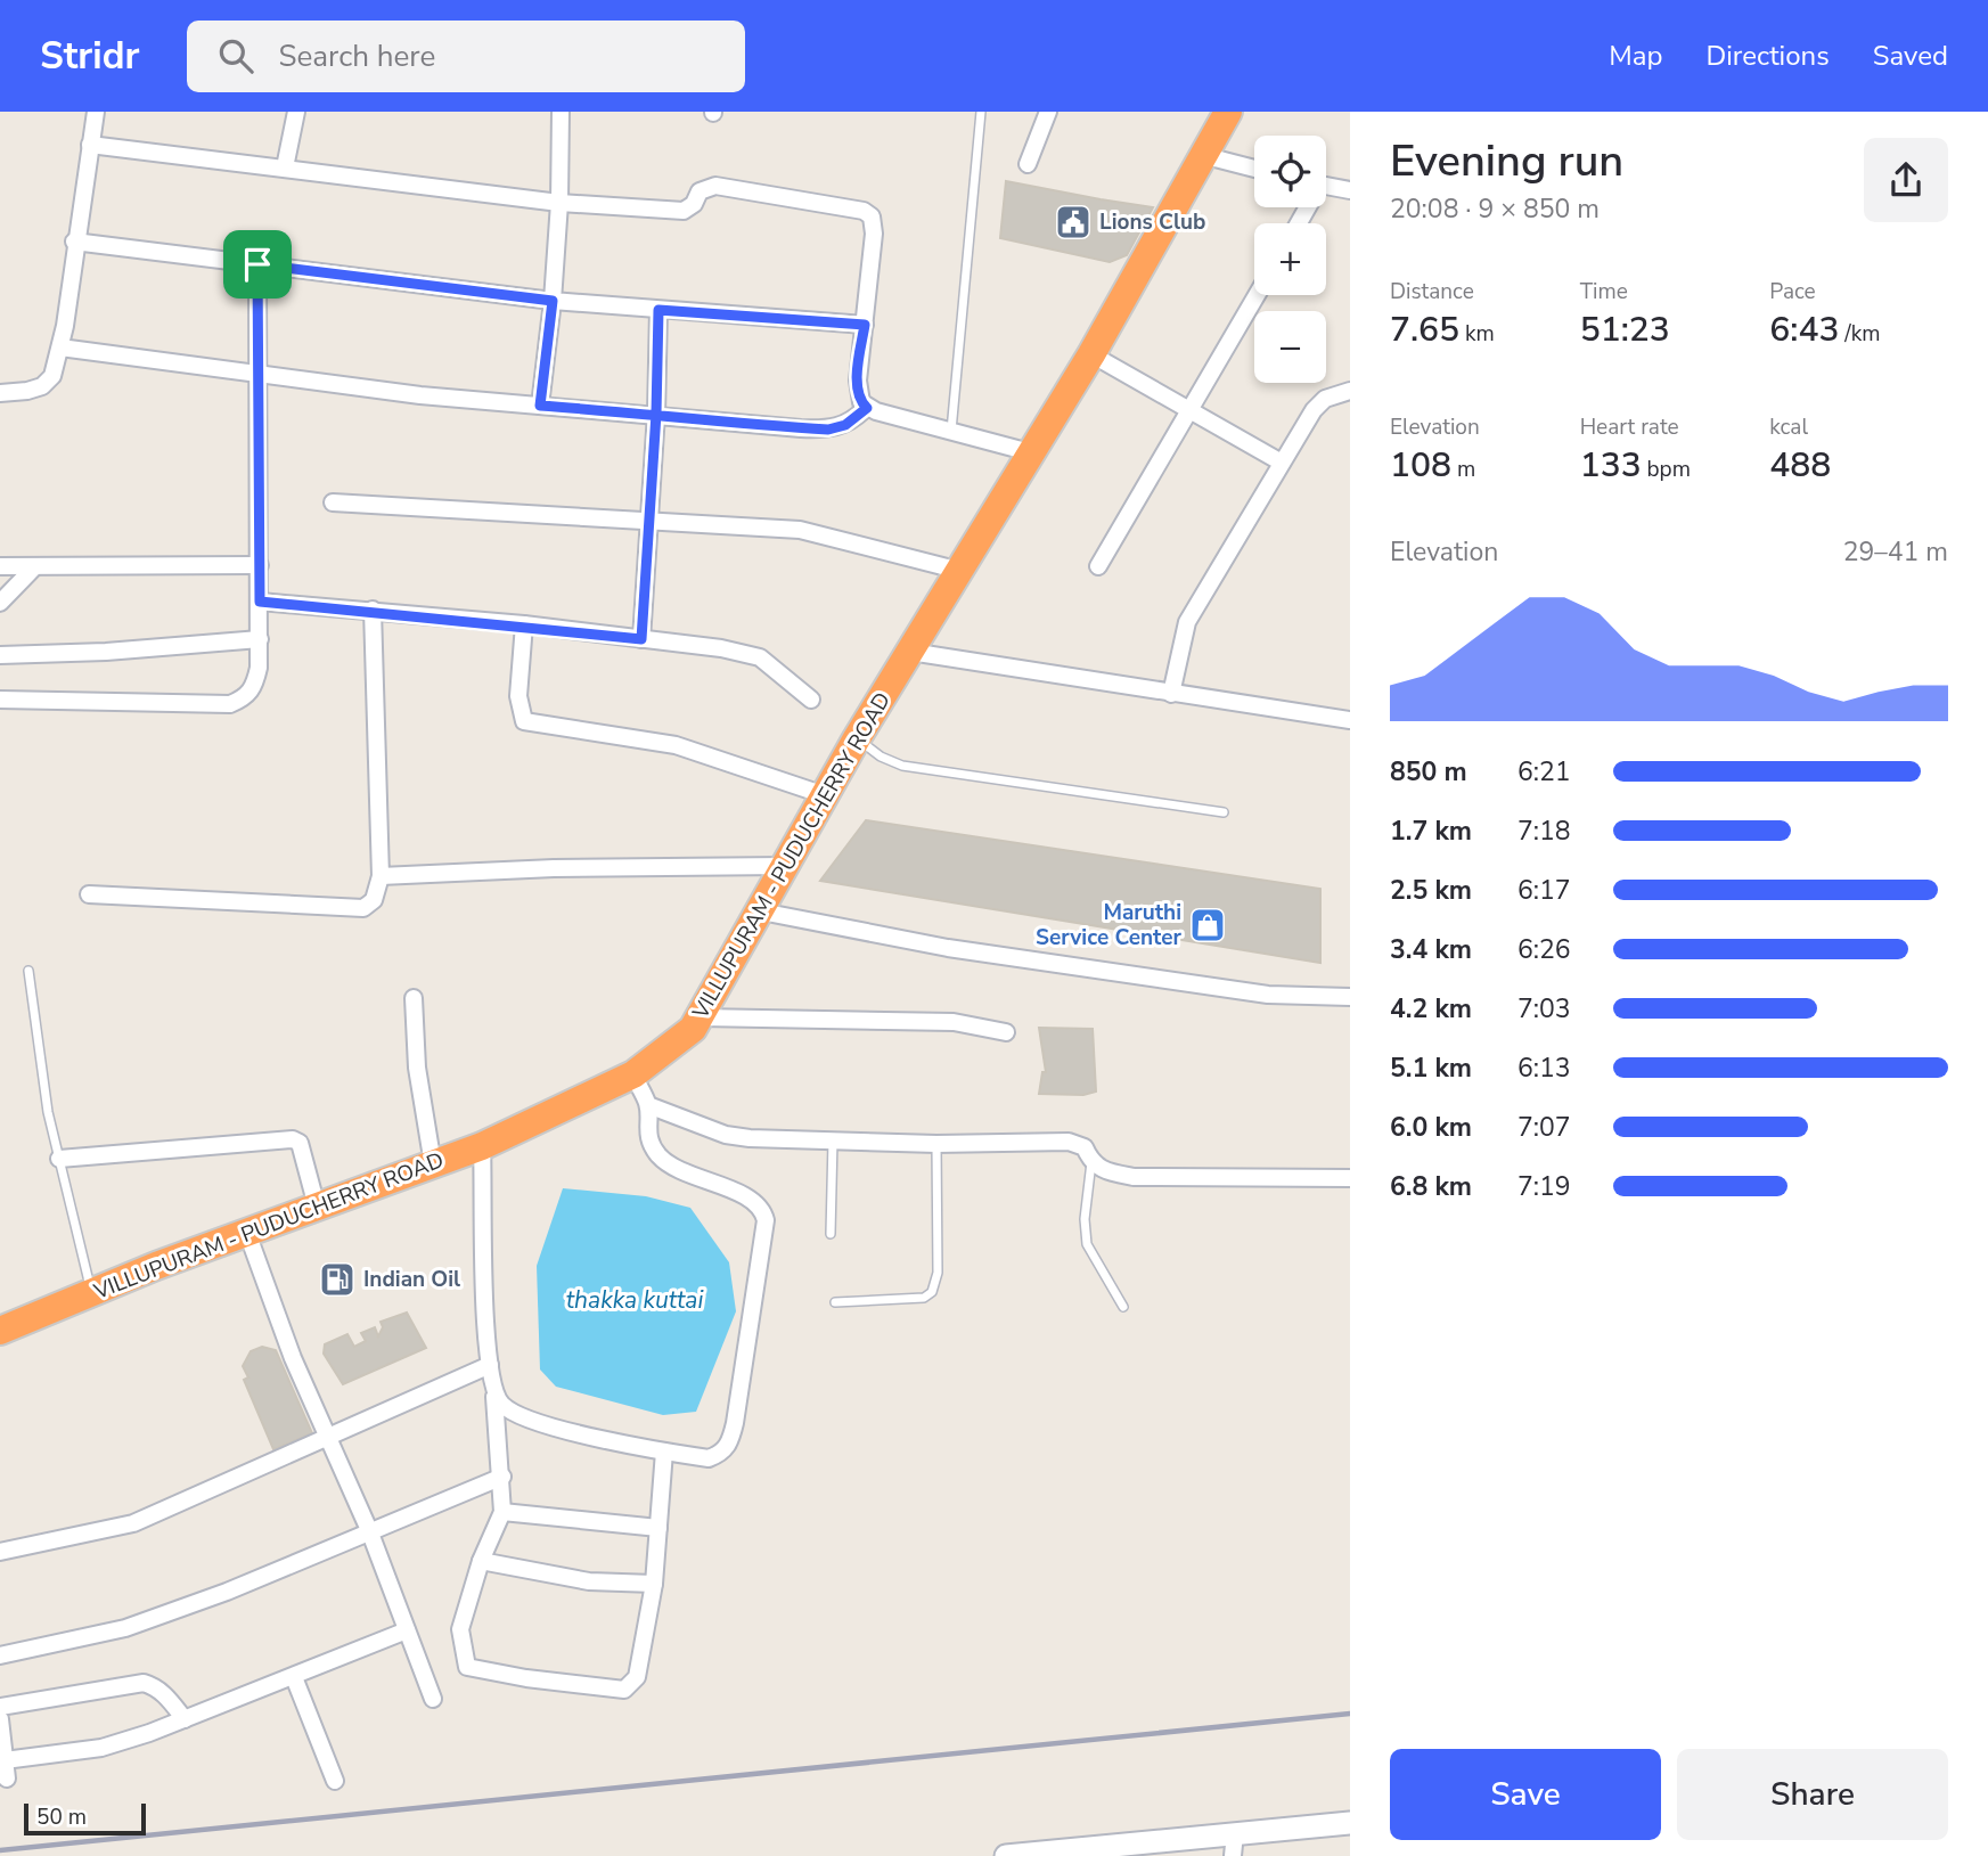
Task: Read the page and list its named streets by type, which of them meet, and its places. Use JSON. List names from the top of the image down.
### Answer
{
  "streets": {
    "highway": ["VILLUPURAM - PUDUCHERRY ROAD"]
  },
  "water": ["thakka kuttai"],
  "places": {
    "public building": ["Lions Club"],
    "shop": ["Maruthi Service Center"],
    "fuel station": ["Indian Oil"]
  },
  "scale_bar": "50 m",
  "page": {
    "header": "Stridr",
    "search": "Search here",
    "nav": ["Map", "Directions", "Saved"],
    "heading": ["Evening run", "20:08 · 9 × 850 m"],
    "map_buttons": ["+", "−"],
    "stats": [
      ["Distance", "7.65 km"],
      ["Time", "51:23"],
      ["Pace", "6:43 /km"],
      ["Elevation", "108 m"],
      ["Heart rate", "133 bpm"],
      ["kcal", "488"]
    ],
    "chart": ["Elevation", "29–41 m"],
    "list": [
      {
        "name": "850 m",
        "note": "6:21"
      },
      {
        "name": "1.7 km",
        "note": "7:18"
      },
      {
        "name": "2.5 km",
        "note": "6:17"
      },
      {
        "name": "3.4 km",
        "note": "6:26"
      },
      {
        "name": "4.2 km",
        "note": "7:03"
      },
      {
        "name": "5.1 km",
        "note": "6:13"
      },
      {
        "name": "6.0 km",
        "note": "7:07"
      },
      {
        "name": "6.8 km",
        "note": "7:19"
      }
    ],
    "buttons": ["Save", "Share"],
    "scale": "50 m"
  }
}
